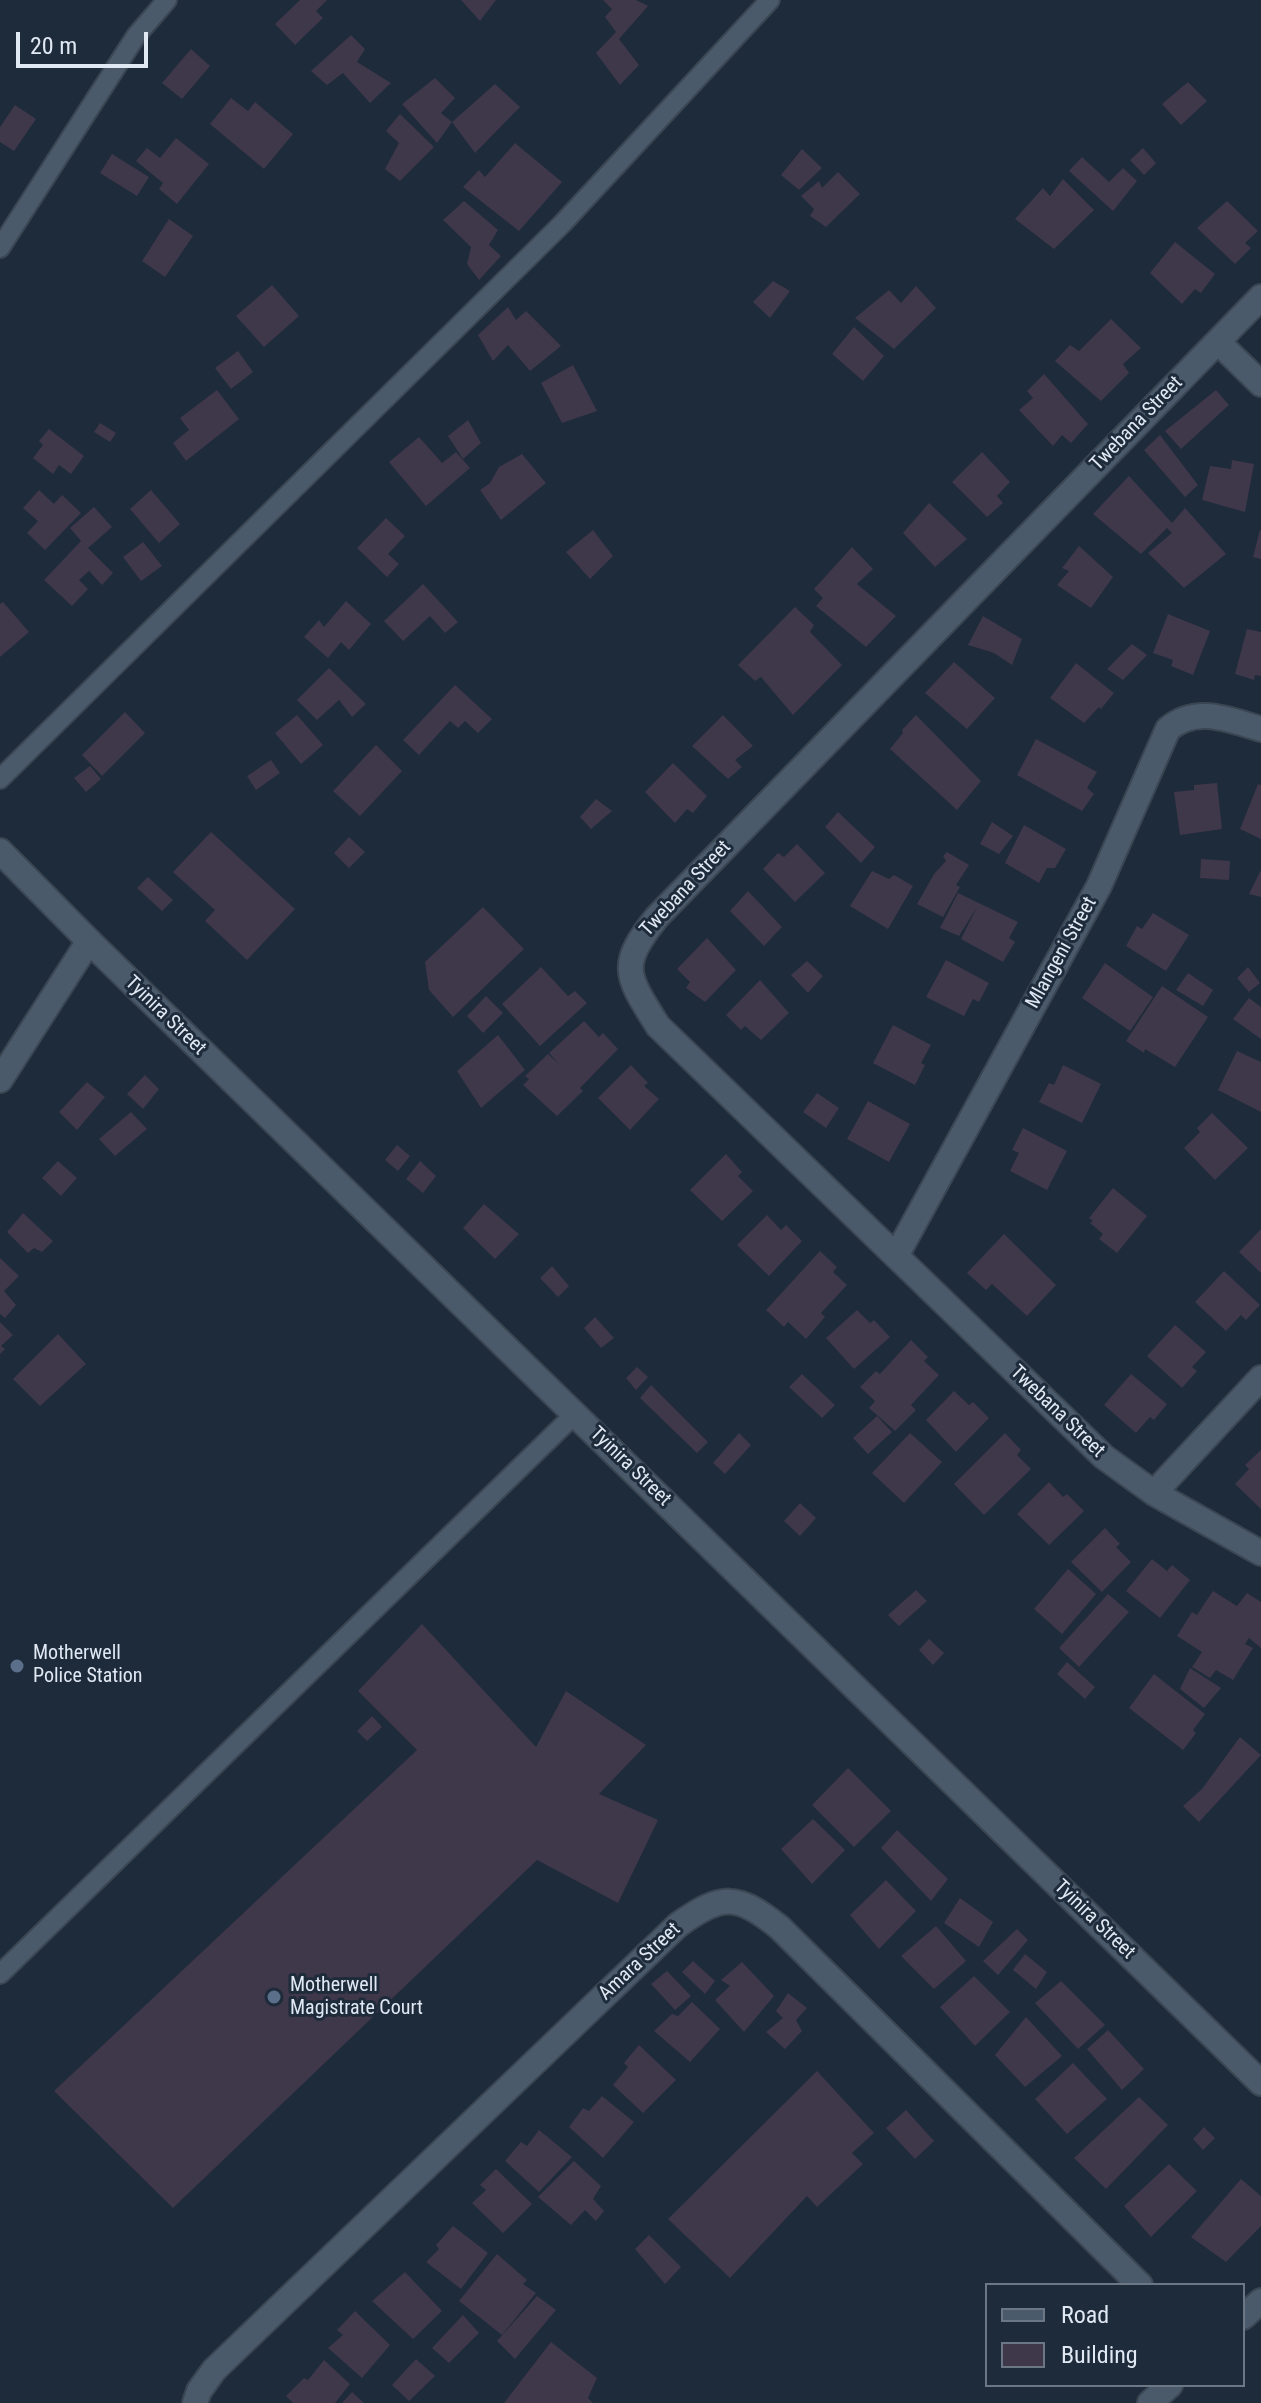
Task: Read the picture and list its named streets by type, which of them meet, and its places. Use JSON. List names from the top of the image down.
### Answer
{
  "streets": {
    "street": [
      "Twebana Street",
      "Mlangeni Street",
      "Tyinira Street",
      "Amara Street"
    ]
  },
  "crossings": [
    ["Twebana Street", "Mlangeni Street"]
  ],
  "places": ["Motherwell Police Station", "Motherwell Magistrate Court"],
  "legend": ["Road", "Building"],
  "scale_bar": "20 m"
}
